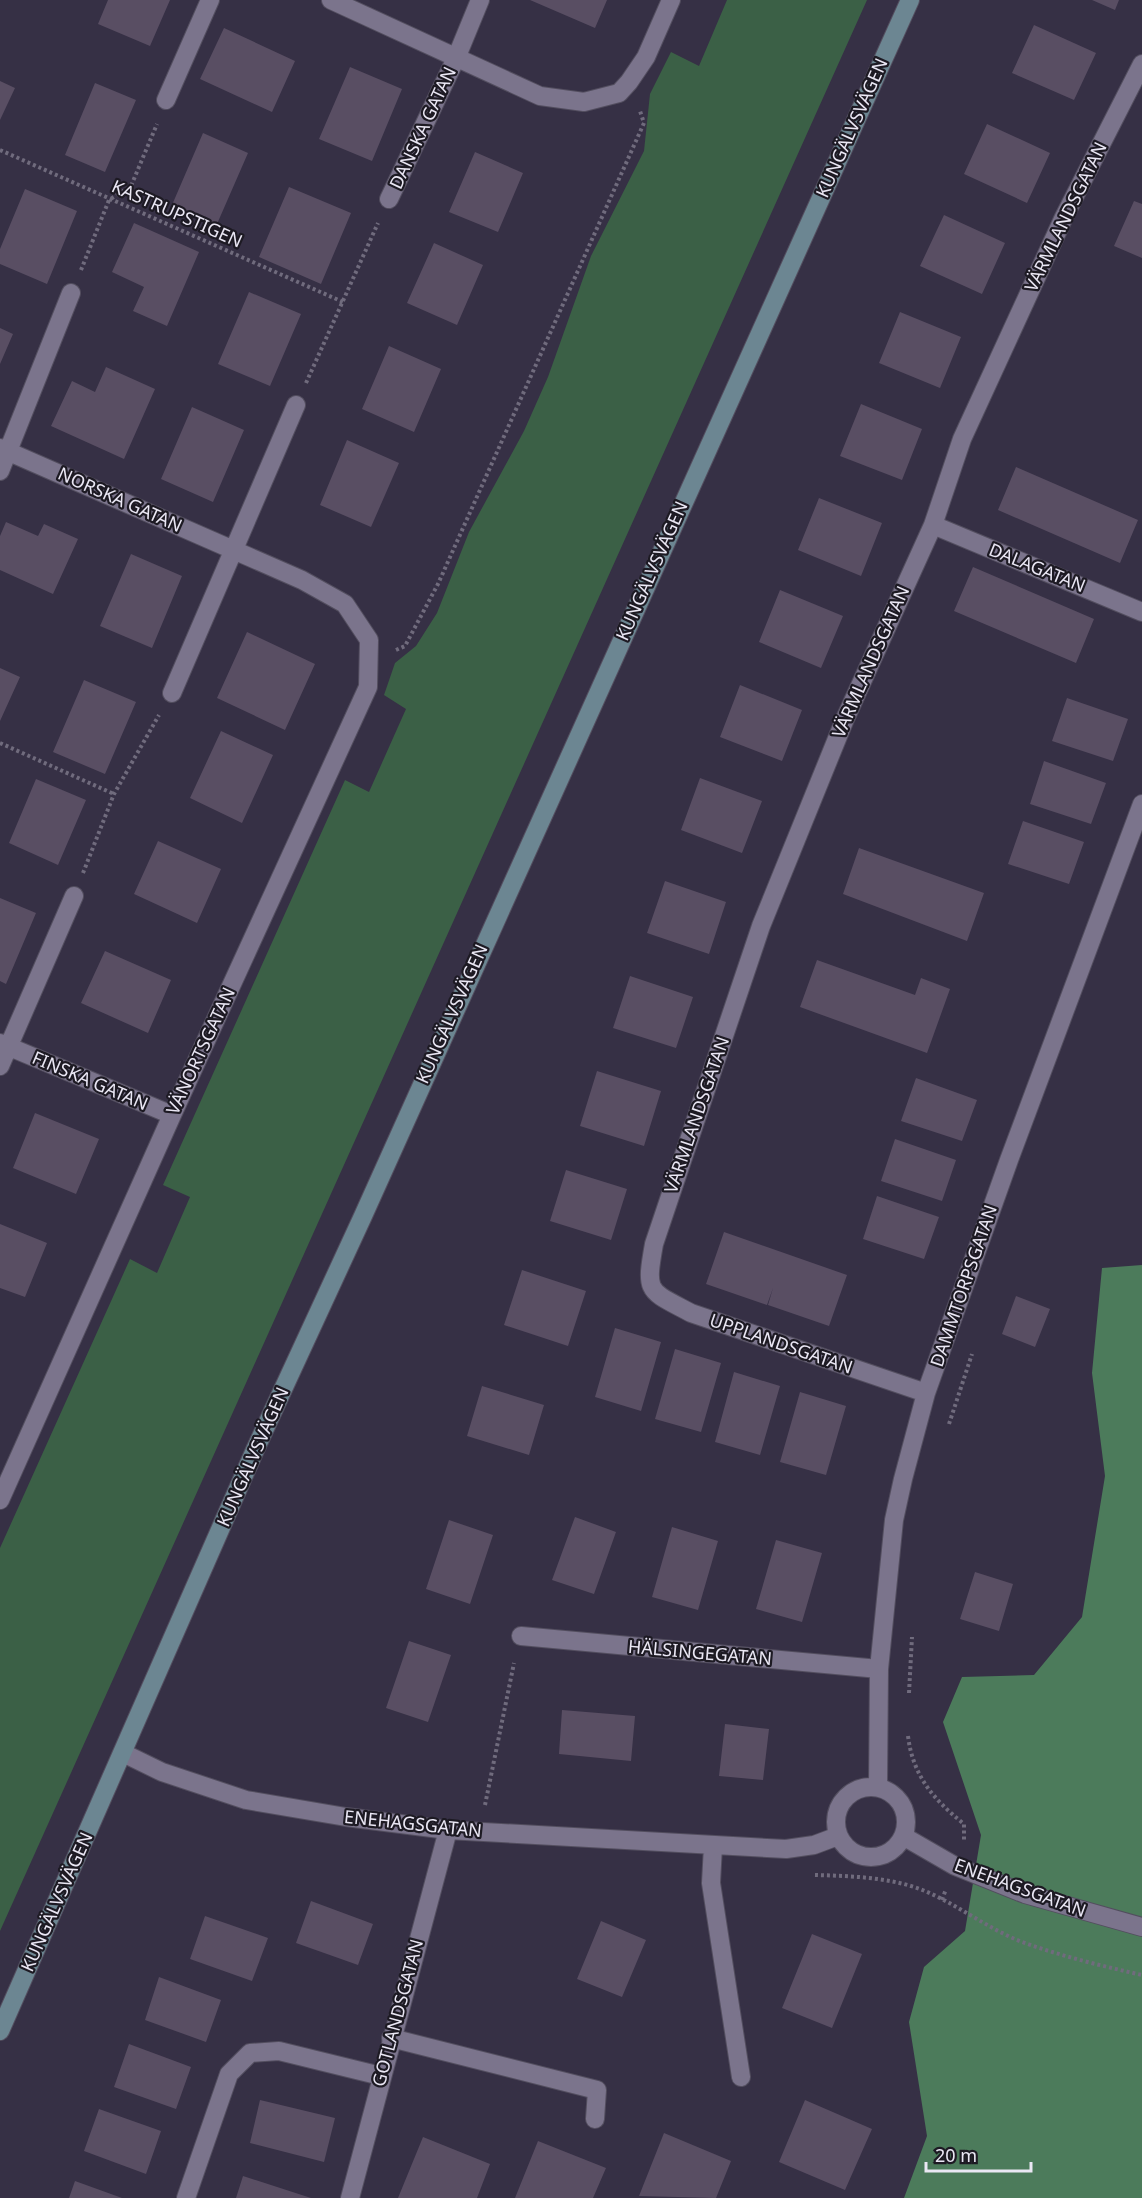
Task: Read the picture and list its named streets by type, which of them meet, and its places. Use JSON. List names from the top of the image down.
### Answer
{
  "streets": {
    "main road": ["KUNGÄLVSVÄGEN"],
    "street": [
      "DANSKA GATAN",
      "VÄRMLANDSGATAN",
      "NORSKA GATAN",
      "DALAGATAN",
      "VÄNORTSGATAN",
      "FINSKA GATAN",
      "DAMMTORPSGATAN",
      "UPPLANDSGATAN",
      "HÄLSINGEGATAN",
      "ENEHAGSGATAN",
      "GOTLANDSGATAN"
    ],
    "path": ["KASTRUPSTIGEN"]
  },
  "crossings": [
    ["KUNGÄLVSVÄGEN", "ENEHAGSGATAN"],
    ["VÄRMLANDSGATAN", "DALAGATAN"],
    ["VÄRMLANDSGATAN", "UPPLANDSGATAN"],
    ["NORSKA GATAN", "VÄNORTSGATAN"],
    ["VÄNORTSGATAN", "FINSKA GATAN"],
    ["DAMMTORPSGATAN", "UPPLANDSGATAN"],
    ["DAMMTORPSGATAN", "HÄLSINGEGATAN"],
    ["DAMMTORPSGATAN", "ENEHAGSGATAN"],
    ["ENEHAGSGATAN", "GOTLANDSGATAN"]
  ],
  "scale_bar": "20 m"
}
